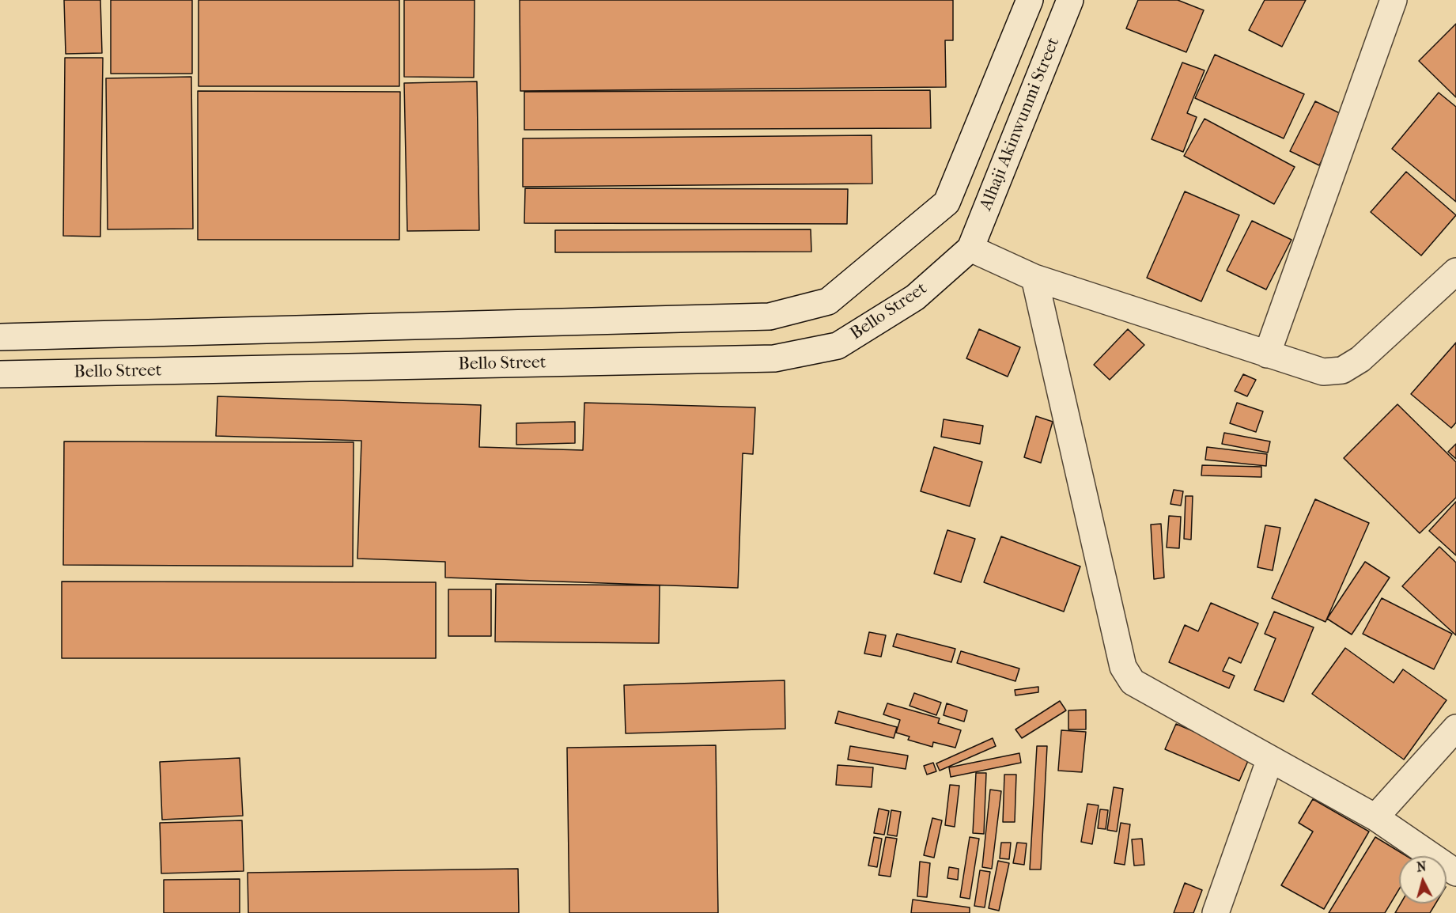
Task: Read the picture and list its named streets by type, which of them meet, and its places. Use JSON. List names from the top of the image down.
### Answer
{
  "streets": {
    "street": ["Alhaji Akinwunmi Street", "Bello Street"]
  },
  "crossings": [
    ["Alhaji Akinwunmi Street", "Bello Street"]
  ],
  "north": "top"
}
